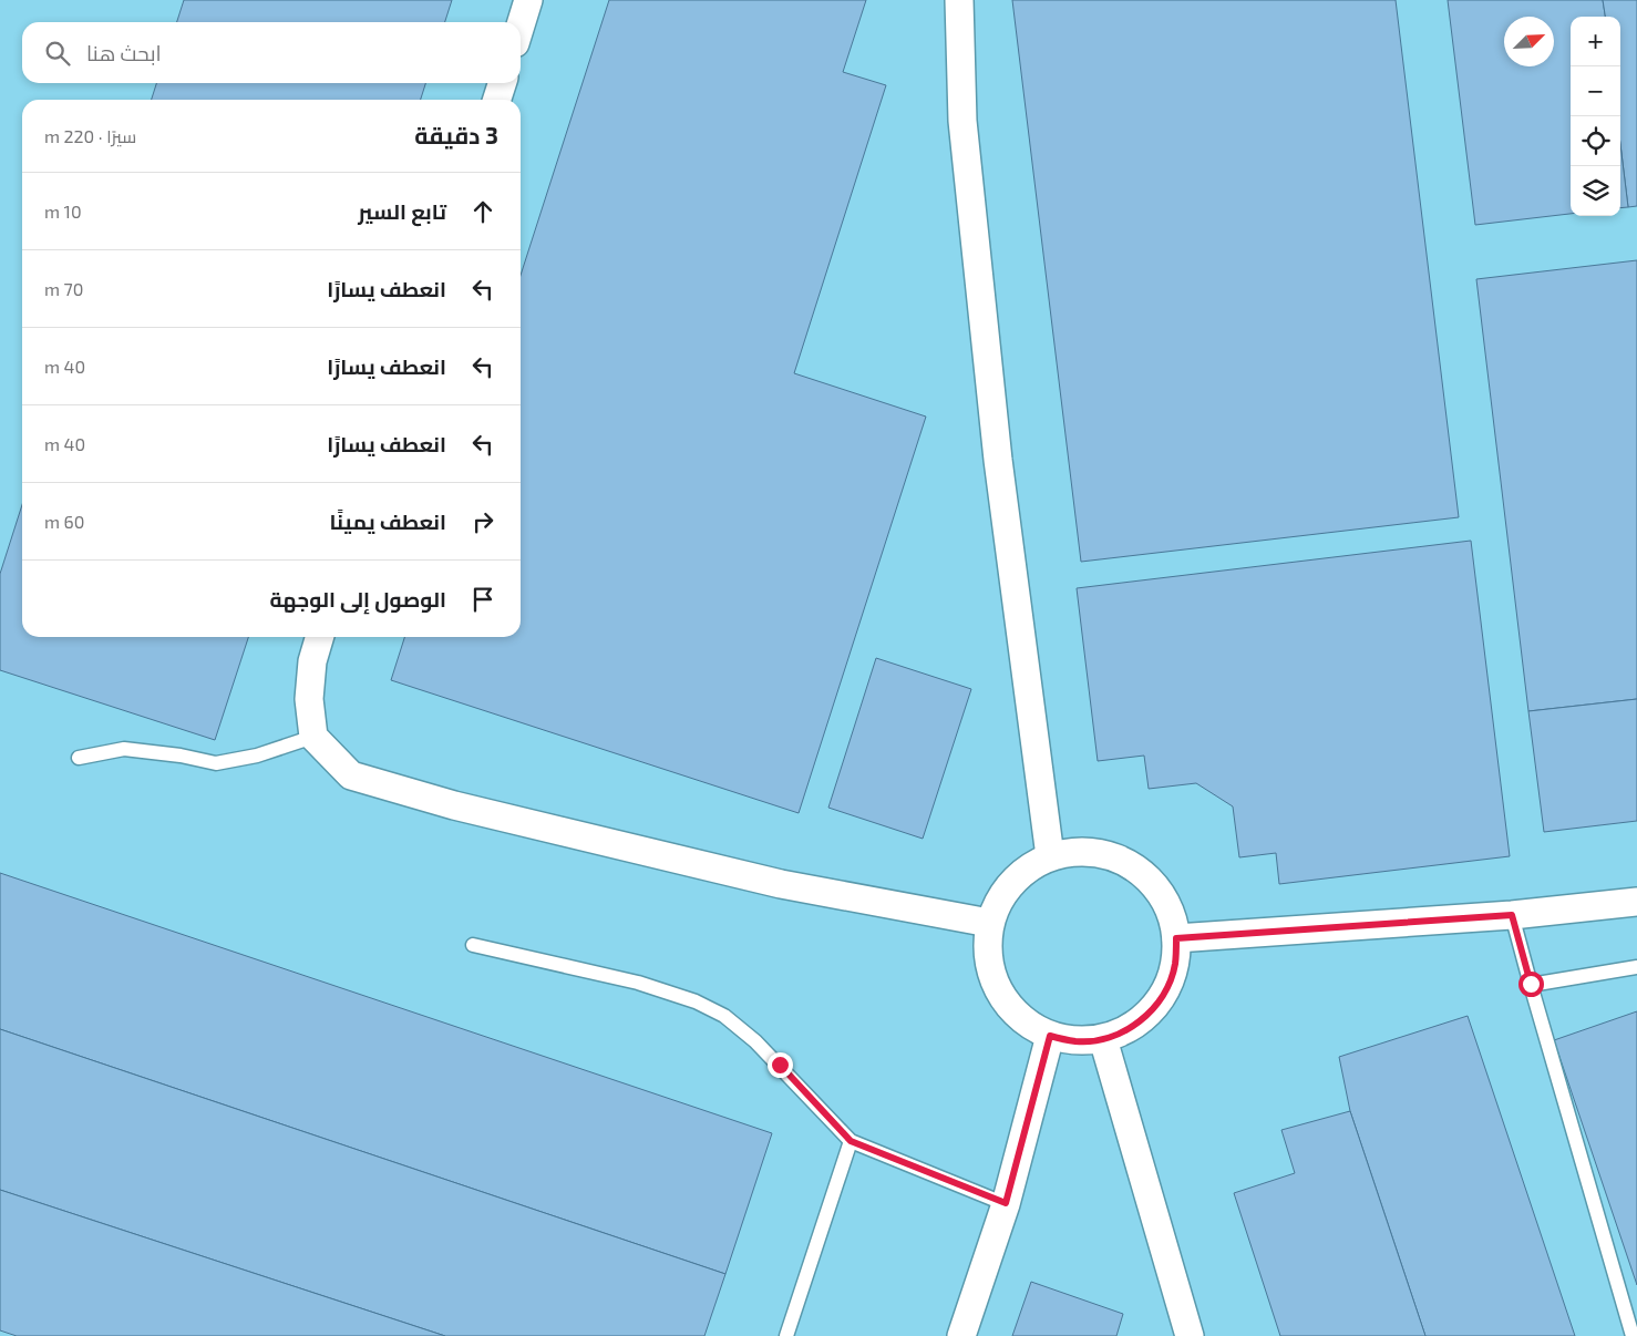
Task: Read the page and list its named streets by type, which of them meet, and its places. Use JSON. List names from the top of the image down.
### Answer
{
  "north": "top right",
  "page": {
    "map_buttons": ["+", "−"],
    "search": "ابحث هنا",
    "heading": ["3 دقيقة", "سيرًا · 220 m"],
    "list": [
      ["تابع السير", "10 m"],
      ["انعطف يسارًا", "70 m"],
      ["انعطف يسارًا", "40 m"],
      ["انعطف يسارًا", "40 m"],
      ["انعطف يمينًا", "60 m"],
      "الوصول إلى الوجهة"
    ]
  }
}
